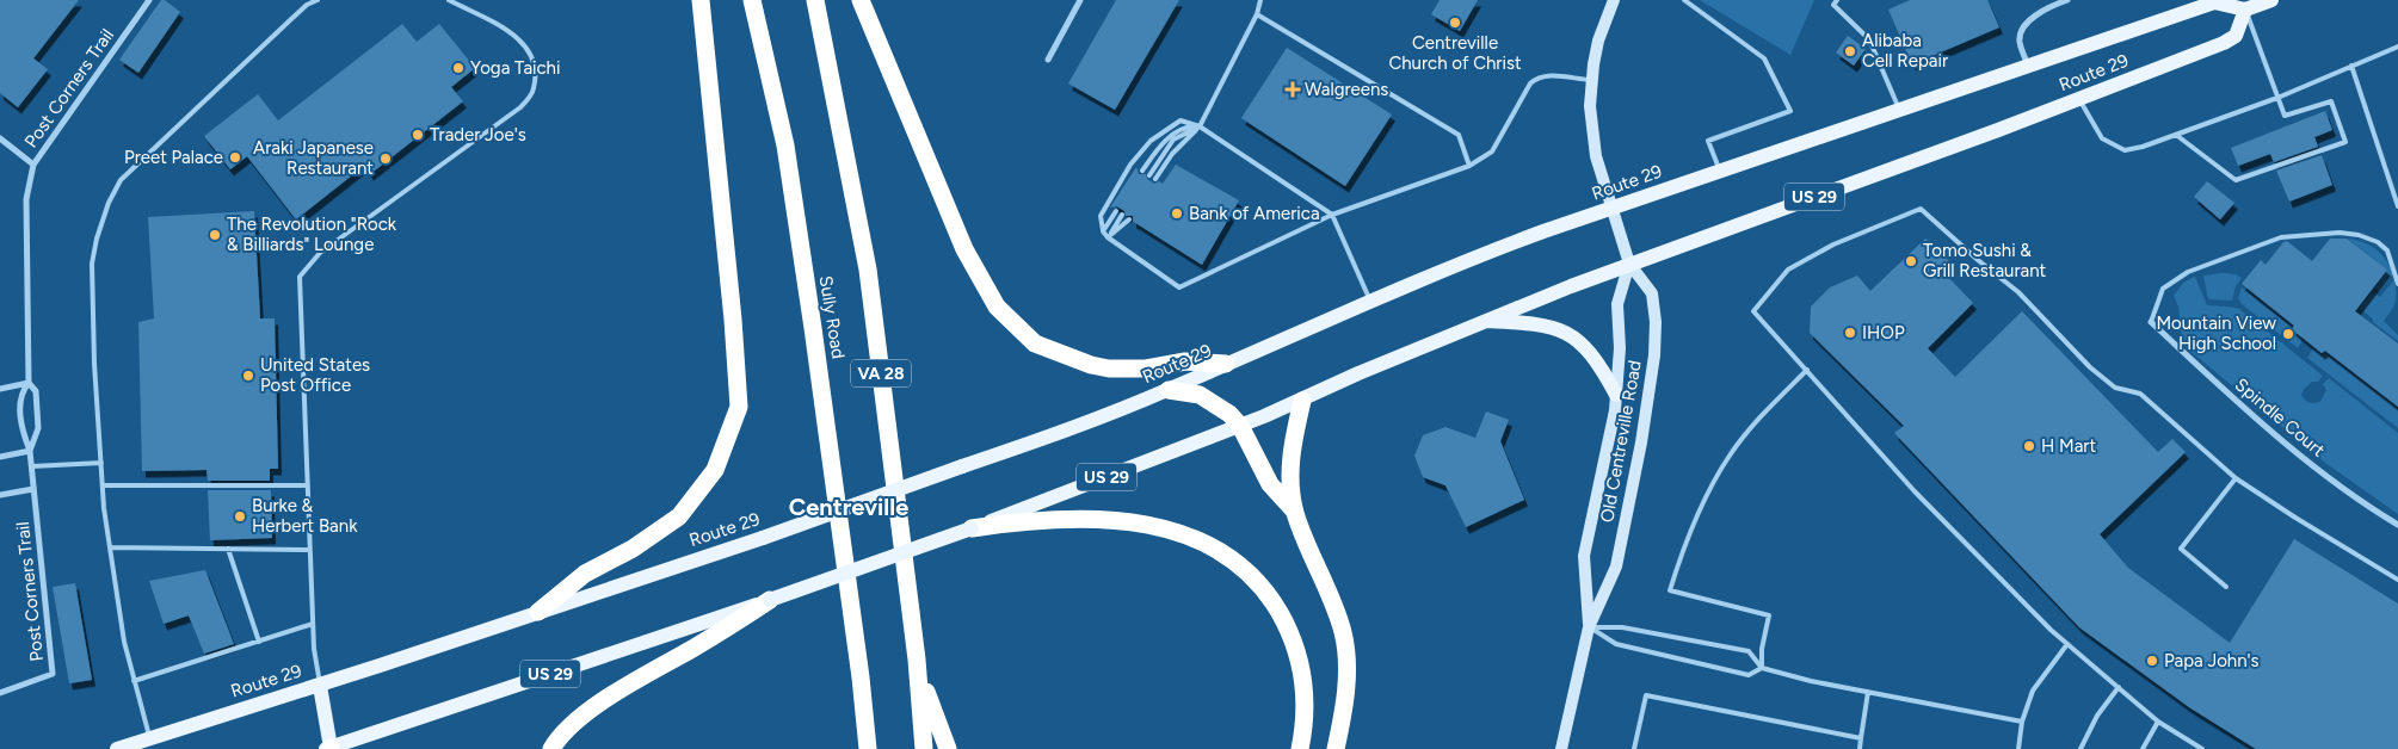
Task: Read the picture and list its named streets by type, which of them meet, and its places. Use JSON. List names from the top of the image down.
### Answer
{
  "streets": {
    "highway": ["Sully Road", "VA 28"],
    "main road": ["Route 29", "US 29"],
    "street": ["Post Corners Trail", "Spindle Court", "Old Centreville Road"]
  },
  "crossings": [
    ["Route 29", "Old Centreville Road"]
  ],
  "districts": ["Centreville"],
  "places": {
    "other": [
      "Centreville Church of Christ",
      "Alibaba Cell Repair",
      "Yoga Taichi",
      "Trader Joe's",
      "Preet Palace",
      "Araki Japanese Restaurant",
      "Bank of America",
      "The Revolution \"Rock & Billiards\" Lounge",
      "Tomo Sushi & Grill Restaurant",
      "IHOP",
      "Mountain View High School",
      "United States Post Office",
      "H Mart",
      "Burke & Herbert Bank",
      "Papa John's"
    ],
    "health": ["Walgreens"]
  }
}
